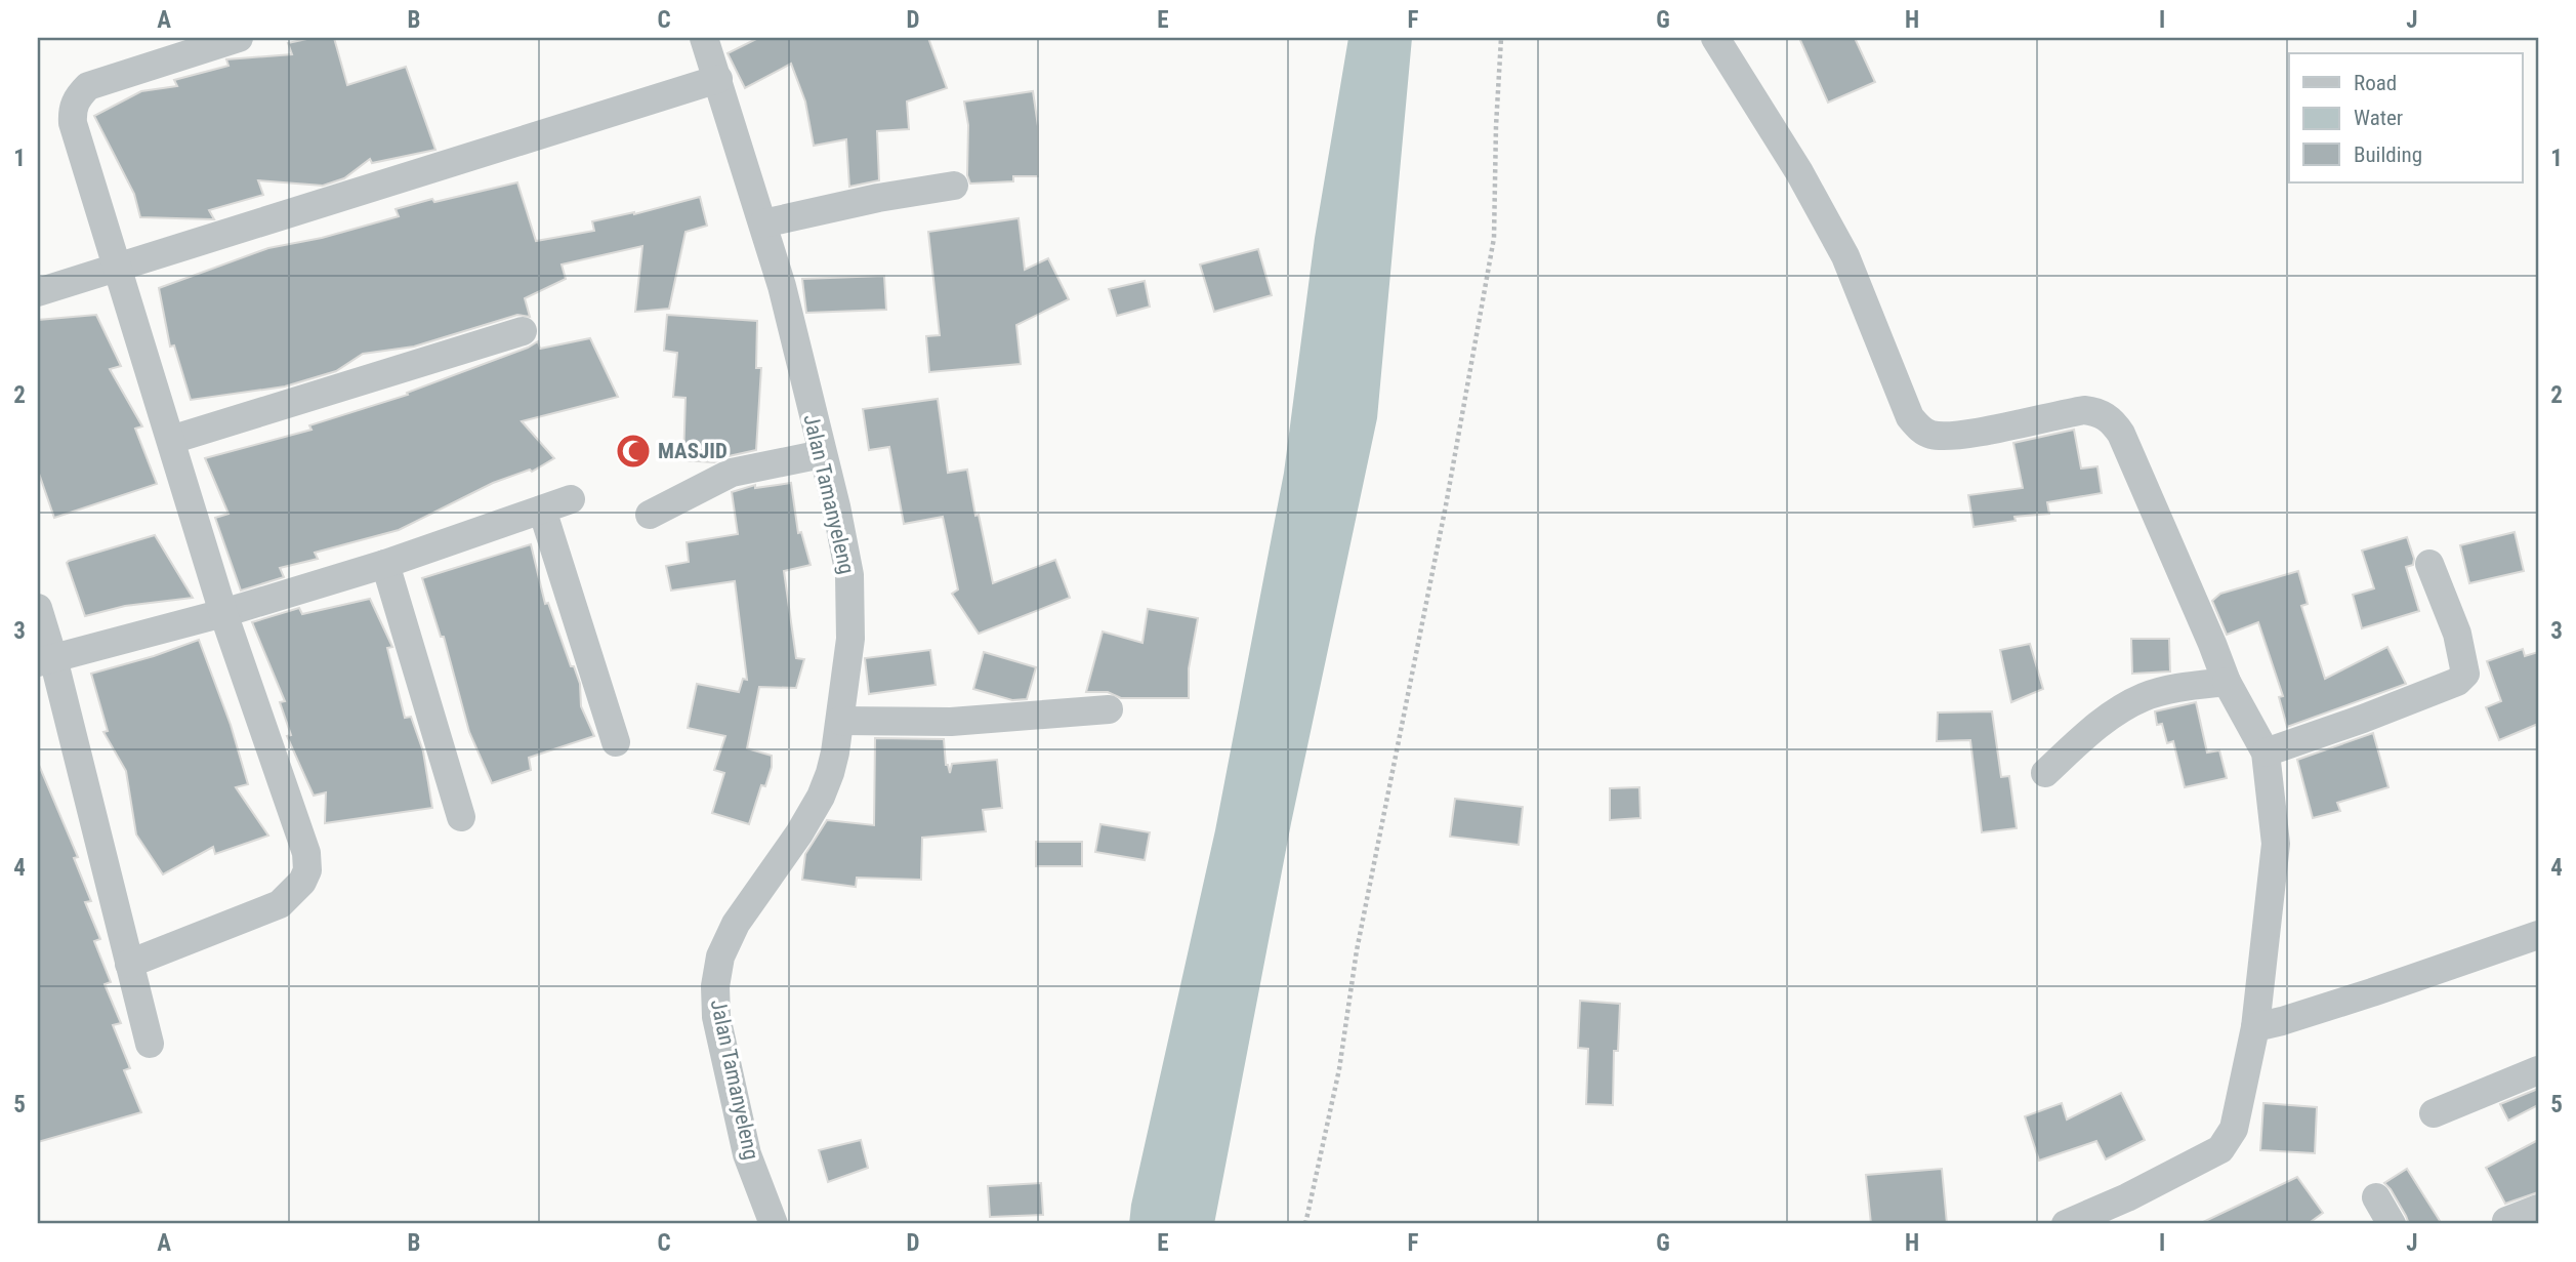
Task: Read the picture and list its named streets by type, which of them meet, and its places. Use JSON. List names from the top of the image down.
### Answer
{
  "streets": {
    "street": ["Jalan Tamanyeleng"]
  },
  "places": {
    "mosque": ["MASJID"]
  },
  "legend": ["Road", "Water", "Building"],
  "grid": {
    "columns": [
      "A",
      "B",
      "C",
      "D",
      "E",
      "F",
      "G",
      "H",
      "I",
      "J"
    ],
    "rows": [
      "1",
      "2",
      "3",
      "4",
      "5"
    ]
  }
}
